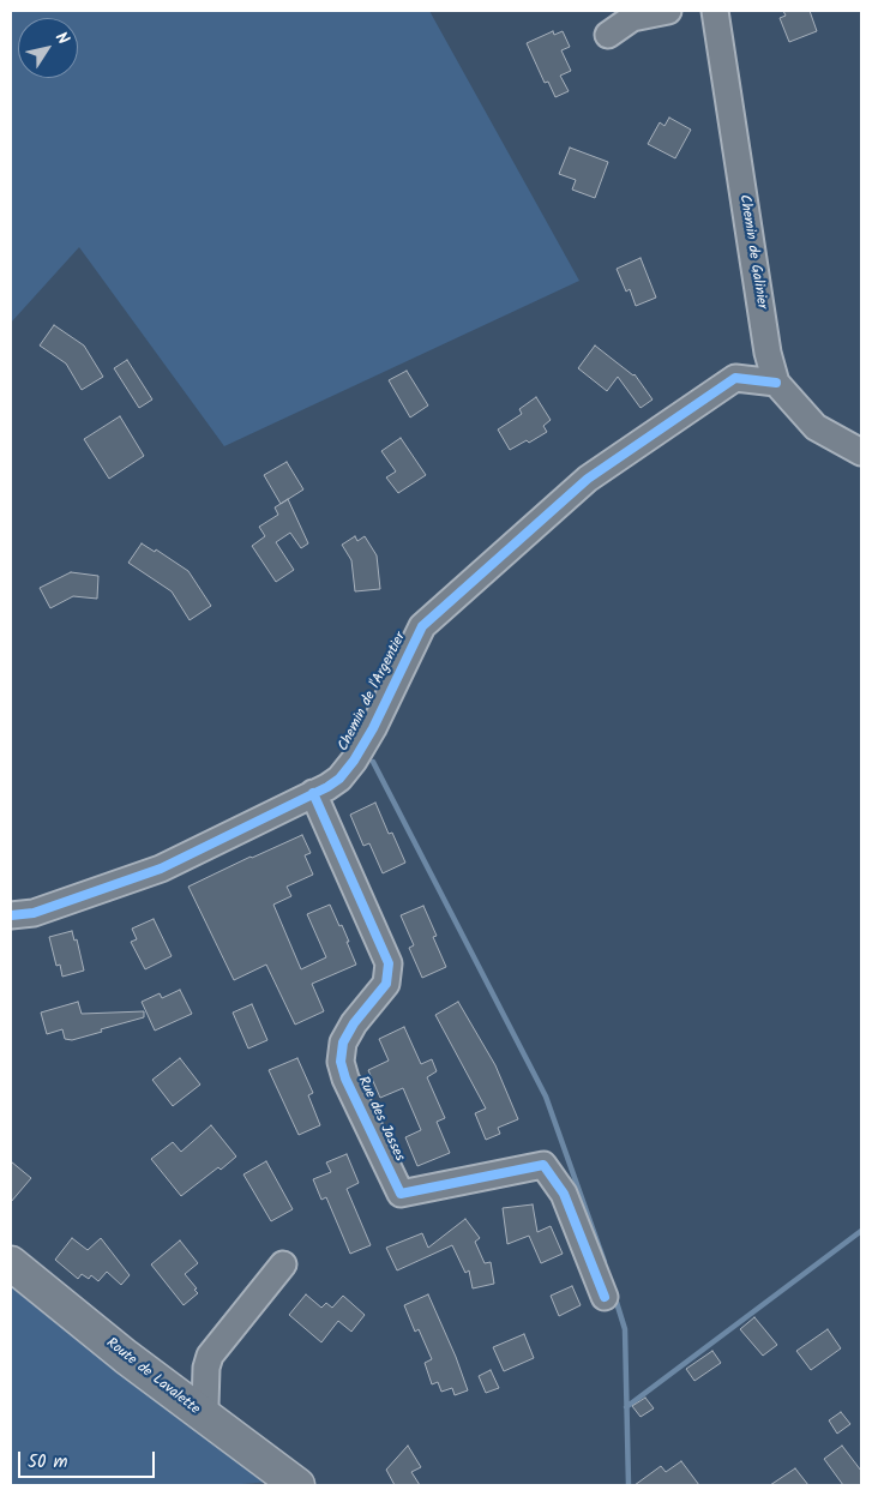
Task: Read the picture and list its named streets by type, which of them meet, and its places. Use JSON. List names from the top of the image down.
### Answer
{
  "streets": {
    "main road": ["Route de Lavalette"],
    "street": ["Chemin de Galinier", "Chemin de l'Argentier", "Rue des Jasses"]
  },
  "crossings": [
    ["Chemin de Galinier", "Chemin de l'Argentier"],
    ["Chemin de l'Argentier", "Rue des Jasses"]
  ],
  "scale_bar": "50 m",
  "north": "top right"
}
